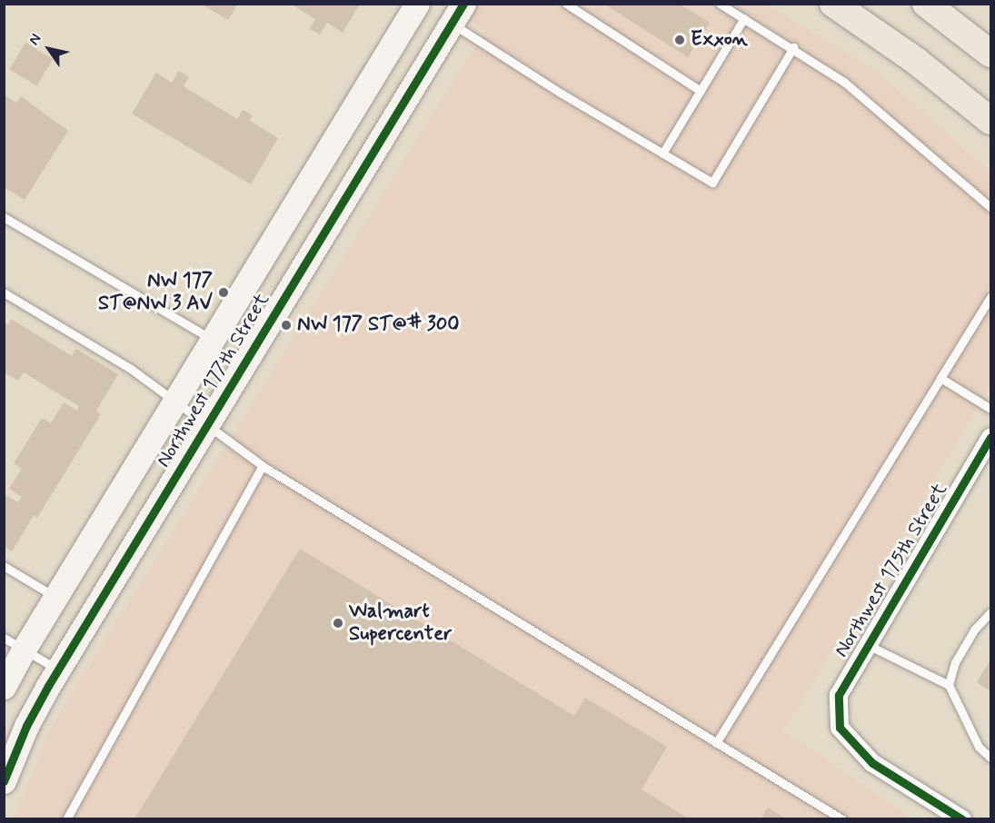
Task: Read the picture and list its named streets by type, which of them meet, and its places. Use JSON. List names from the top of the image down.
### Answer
{
  "streets": {
    "street": ["Northwest 177th Street", "Northwest 175th Street"]
  },
  "places": [
    "Exxon",
    "NW 177 ST@NW 3 AV",
    "NW 177 ST@# 300",
    "Walmart Supercenter"
  ],
  "north": "top left"
}
